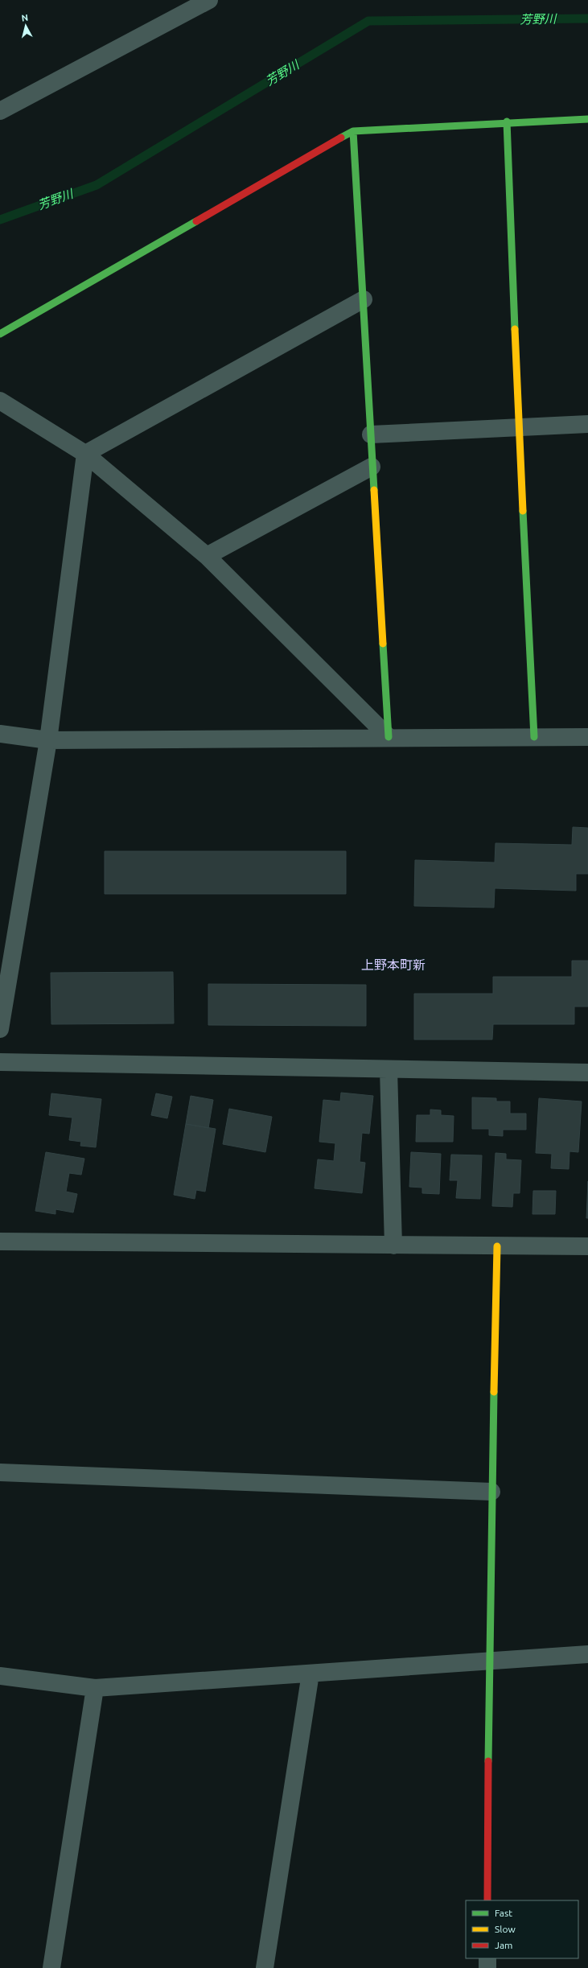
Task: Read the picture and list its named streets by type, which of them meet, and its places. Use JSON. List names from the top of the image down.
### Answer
{
  "districts": ["上野本町新"],
  "water": ["芳野川"],
  "legend": ["Fast", "Slow", "Jam"],
  "north": "top"
}
